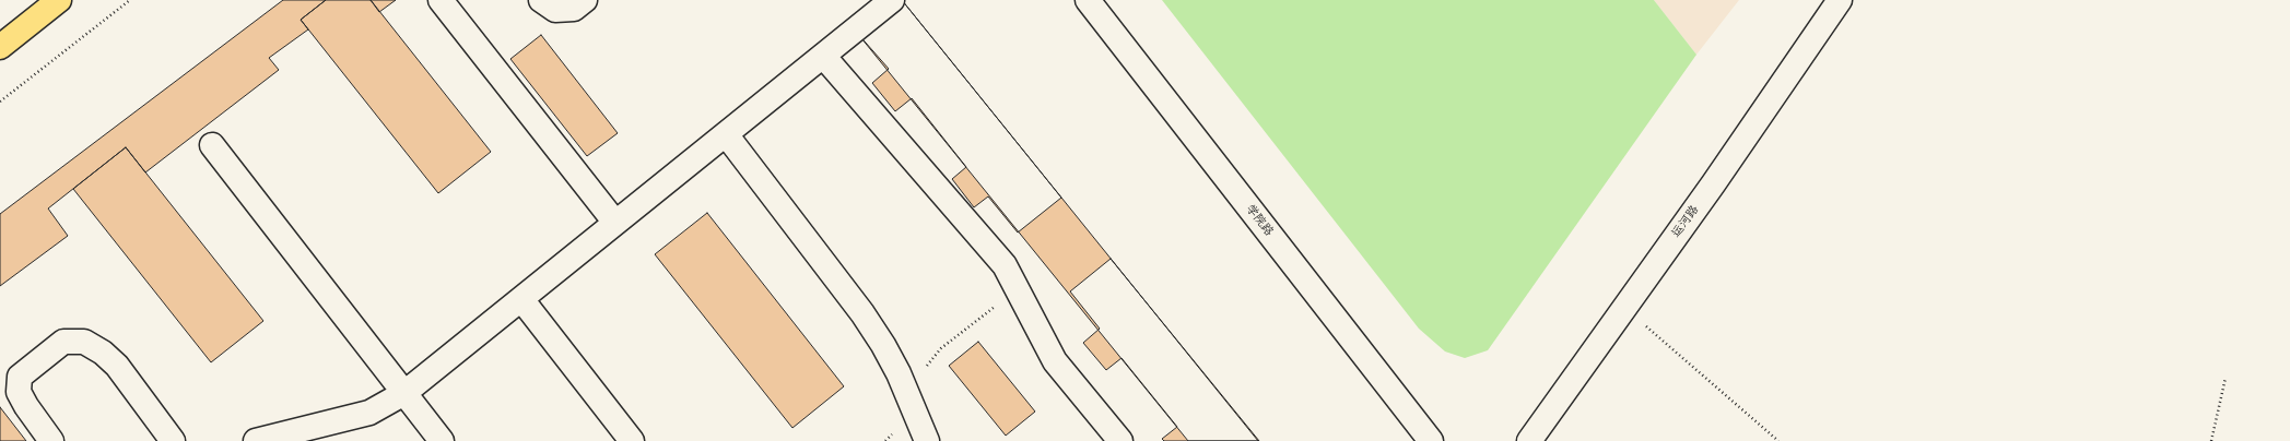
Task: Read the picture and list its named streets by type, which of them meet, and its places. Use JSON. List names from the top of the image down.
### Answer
{
  "streets": {
    "street": ["学院路", "运河路"]
  }
}
